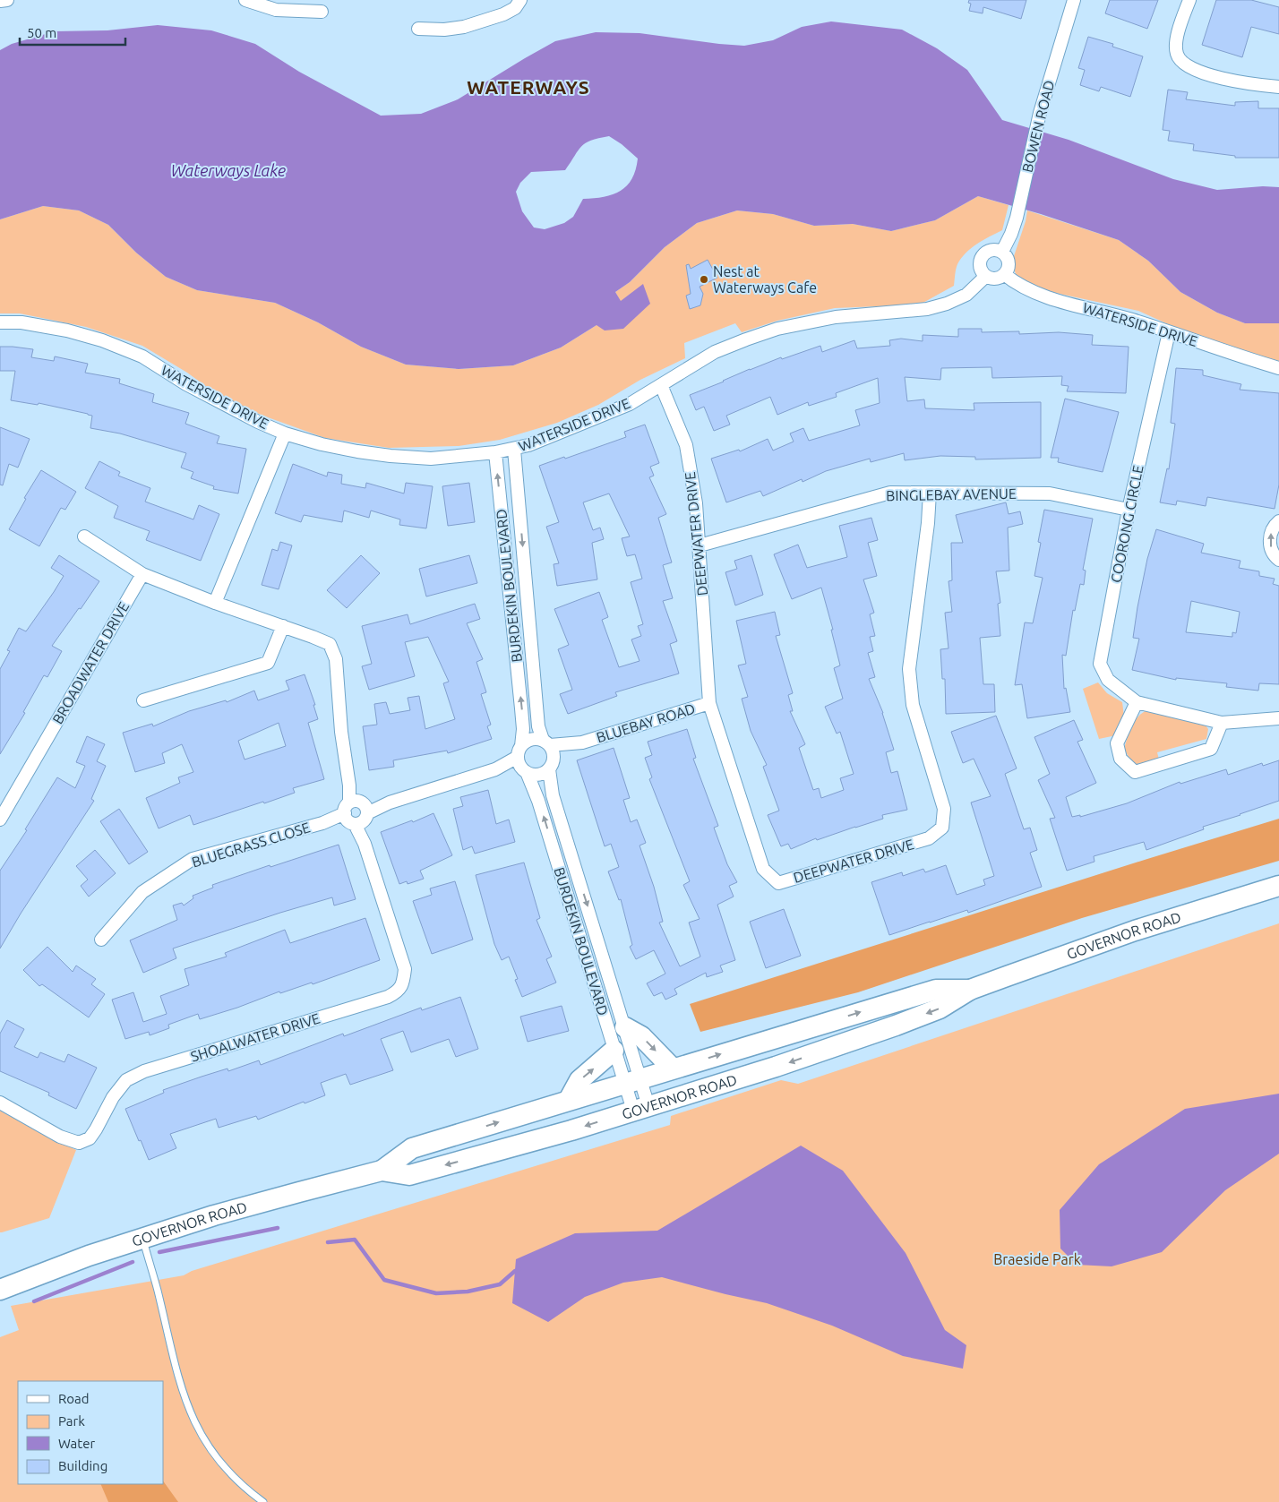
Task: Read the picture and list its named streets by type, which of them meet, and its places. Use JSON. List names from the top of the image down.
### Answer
{
  "streets": {
    "main road": ["GOVERNOR ROAD"],
    "street": [
      "BOWEN ROAD",
      "WATERSIDE DRIVE",
      "BINGLEBAY AVENUE",
      "COORONG CIRCLE",
      "DEEPWATER DRIVE",
      "BURDEKIN BOULEVARD",
      "BROADWATER DRIVE",
      "BLUEBAY ROAD",
      "BLUEGRASS CLOSE",
      "SHOALWATER DRIVE"
    ]
  },
  "crossings": [
    ["BOWEN ROAD", "WATERSIDE DRIVE"],
    ["WATERSIDE DRIVE", "COORONG CIRCLE"],
    ["WATERSIDE DRIVE", "DEEPWATER DRIVE"],
    ["WATERSIDE DRIVE", "BURDEKIN BOULEVARD"],
    ["BINGLEBAY AVENUE", "COORONG CIRCLE"],
    ["BINGLEBAY AVENUE", "DEEPWATER DRIVE"],
    ["DEEPWATER DRIVE", "BLUEBAY ROAD"],
    ["BURDEKIN BOULEVARD", "BLUEBAY ROAD"],
    ["BURDEKIN BOULEVARD", "BLUEGRASS CLOSE"],
    ["BURDEKIN BOULEVARD", "GOVERNOR ROAD"],
    ["BLUEBAY ROAD", "BLUEGRASS CLOSE"],
    ["BLUEGRASS CLOSE", "SHOALWATER DRIVE"]
  ],
  "districts": ["WATERWAYS"],
  "water": ["Waterways Lake"],
  "parks": ["Braeside Park"],
  "places": ["Nest at Waterways Cafe"],
  "legend": [
    "Road",
    "Park",
    "Water",
    "Building"
  ],
  "scale_bar": "50 m"
}
